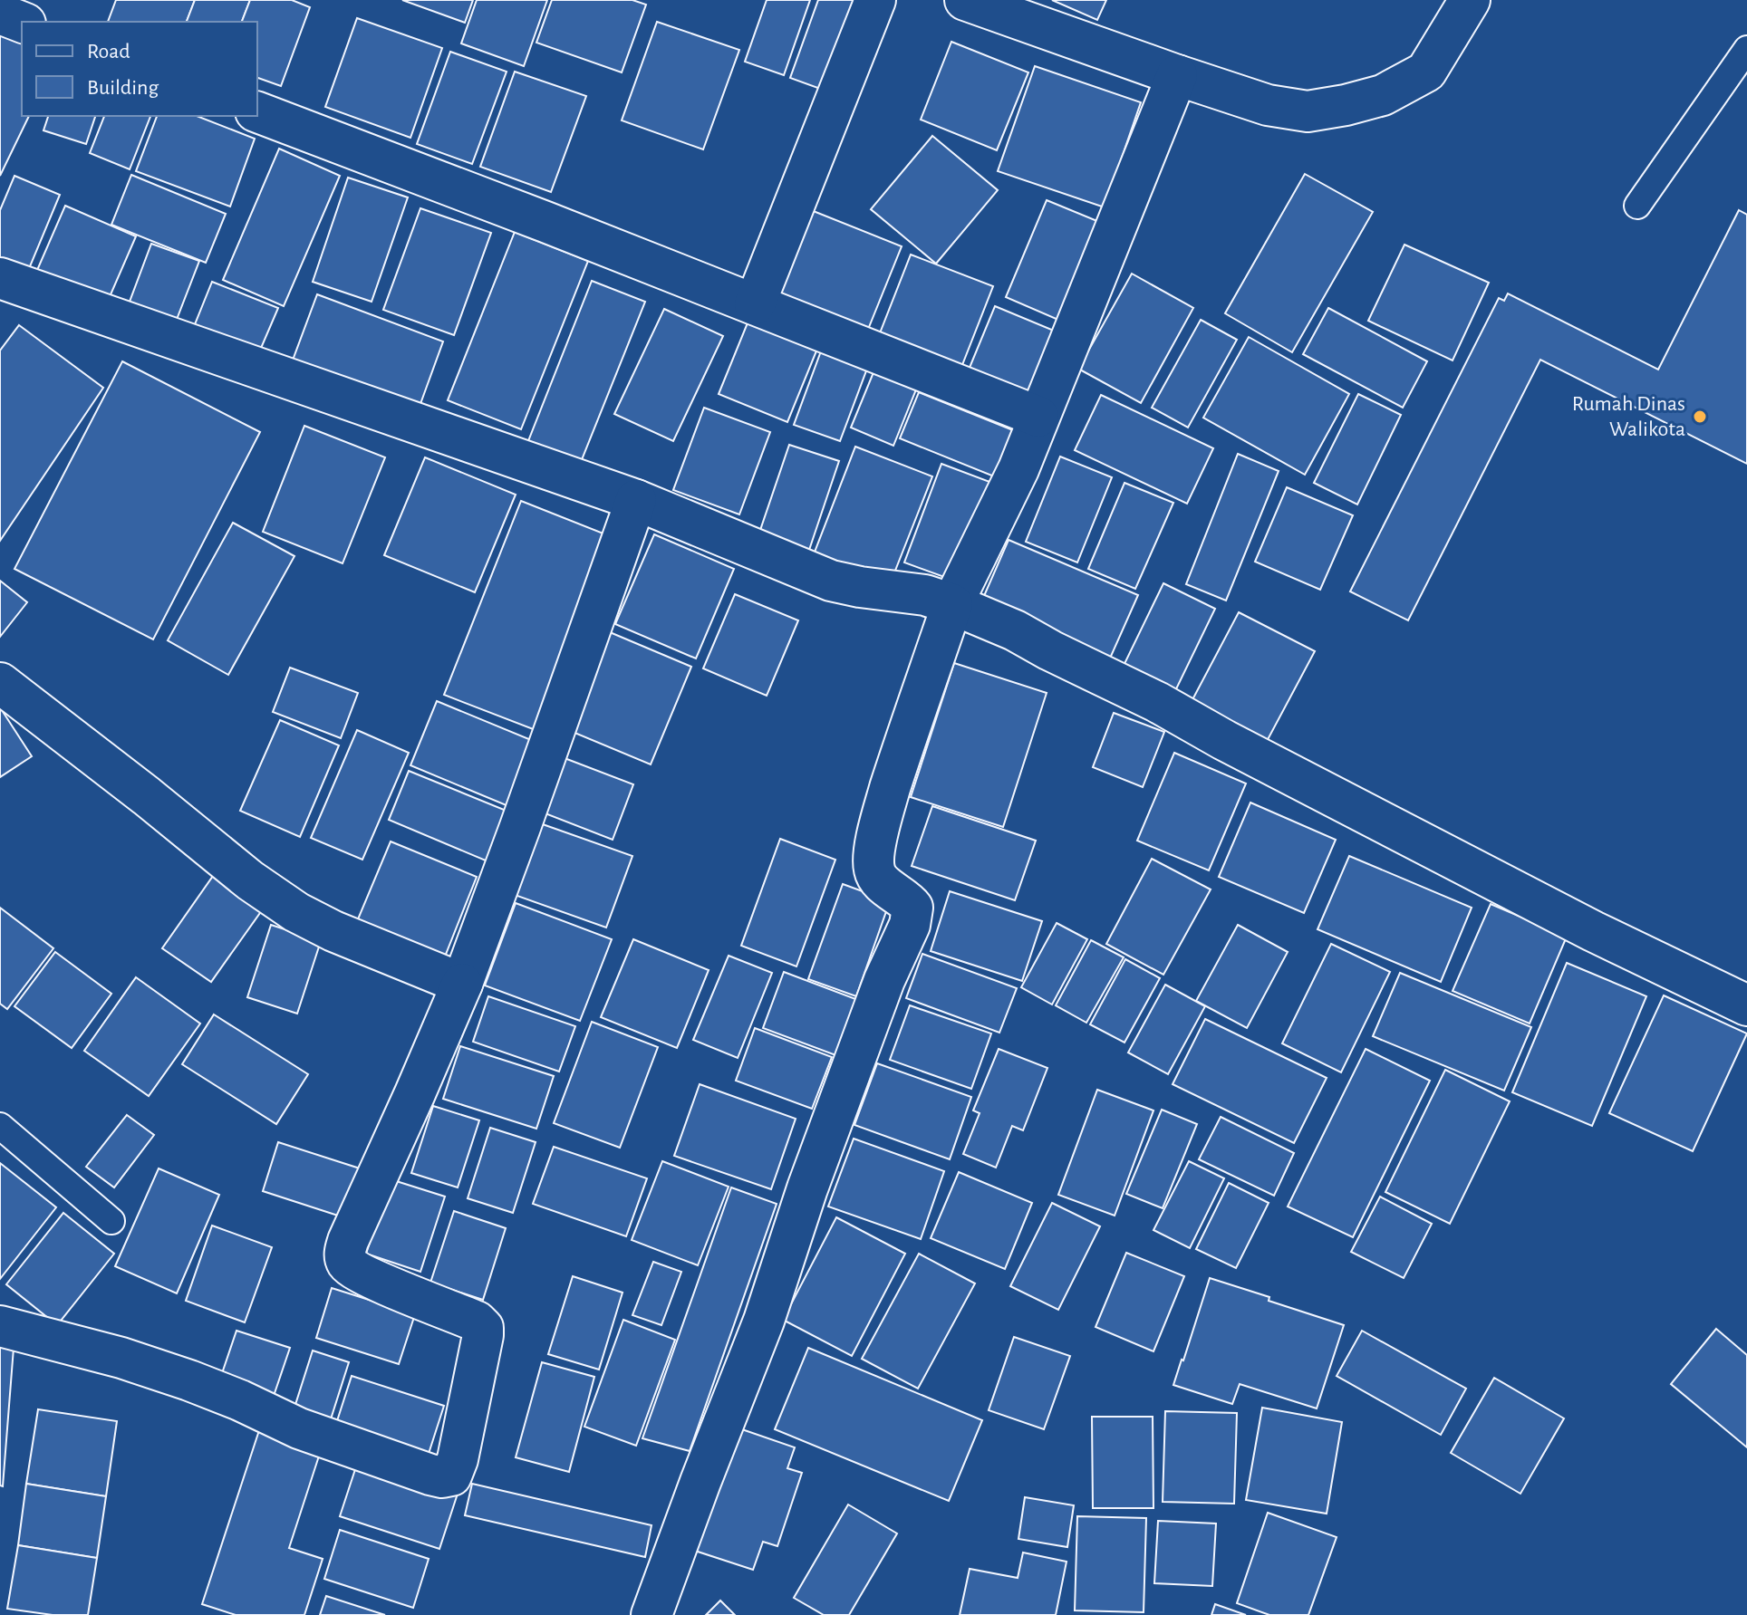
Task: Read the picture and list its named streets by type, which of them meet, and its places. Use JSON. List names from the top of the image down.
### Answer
{
  "places": ["Rumah Dinas Walikota"],
  "legend": ["Road", "Building"]
}
